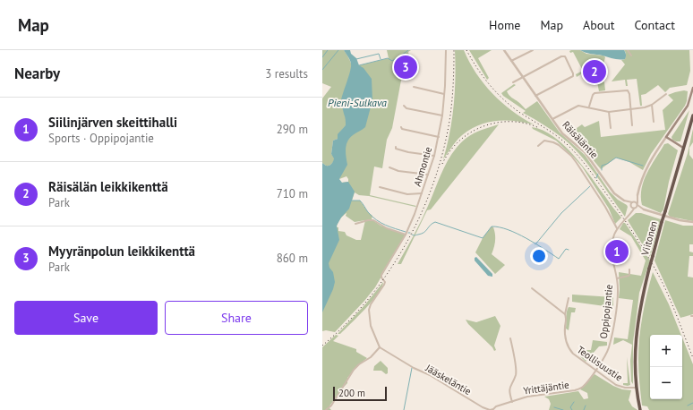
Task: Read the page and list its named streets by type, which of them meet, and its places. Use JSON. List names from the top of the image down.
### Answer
{
  "streets": {
    "highway": ["Viitonen"],
    "street": [
      "Räisäläntie",
      "Ahmontie",
      "Oppipojantie",
      "Teollisuustie",
      "Jääskeläntie",
      "Yrittäjäntie"
    ]
  },
  "crossings": [
    ["Ahmontie", "Jääskeläntie"],
    ["Viitonen", "Teollisuustie"],
    ["Oppipojantie", "Teollisuustie"],
    ["Oppipojantie", "Yrittäjäntie"],
    ["Teollisuustie", "Yrittäjäntie"],
    ["Jääskeläntie", "Yrittäjäntie"]
  ],
  "water": ["Pieni-Sulkava"],
  "scale_bar": "200 m",
  "page": {
    "header": "Map",
    "nav": [
      "Home",
      "Map",
      "About",
      "Contact"
    ],
    "heading": ["Nearby", "3 results"],
    "pins": ["3", "2", "1"],
    "list": [
      {
        "mark": "1",
        "name": "Siilinjärven skeittihalli",
        "note": "Sports · Oppipojantie",
        "value": "290 m"
      },
      {
        "mark": "2",
        "name": "Räisälän leikkikenttä",
        "note": "Park",
        "value": "710 m"
      },
      {
        "mark": "3",
        "name": "Myyränpolun leikkikenttä",
        "note": "Park",
        "value": "860 m"
      }
    ],
    "buttons": ["Save", "Share"],
    "map_buttons": ["+", "−"],
    "scale": "200 m"
  }
}
